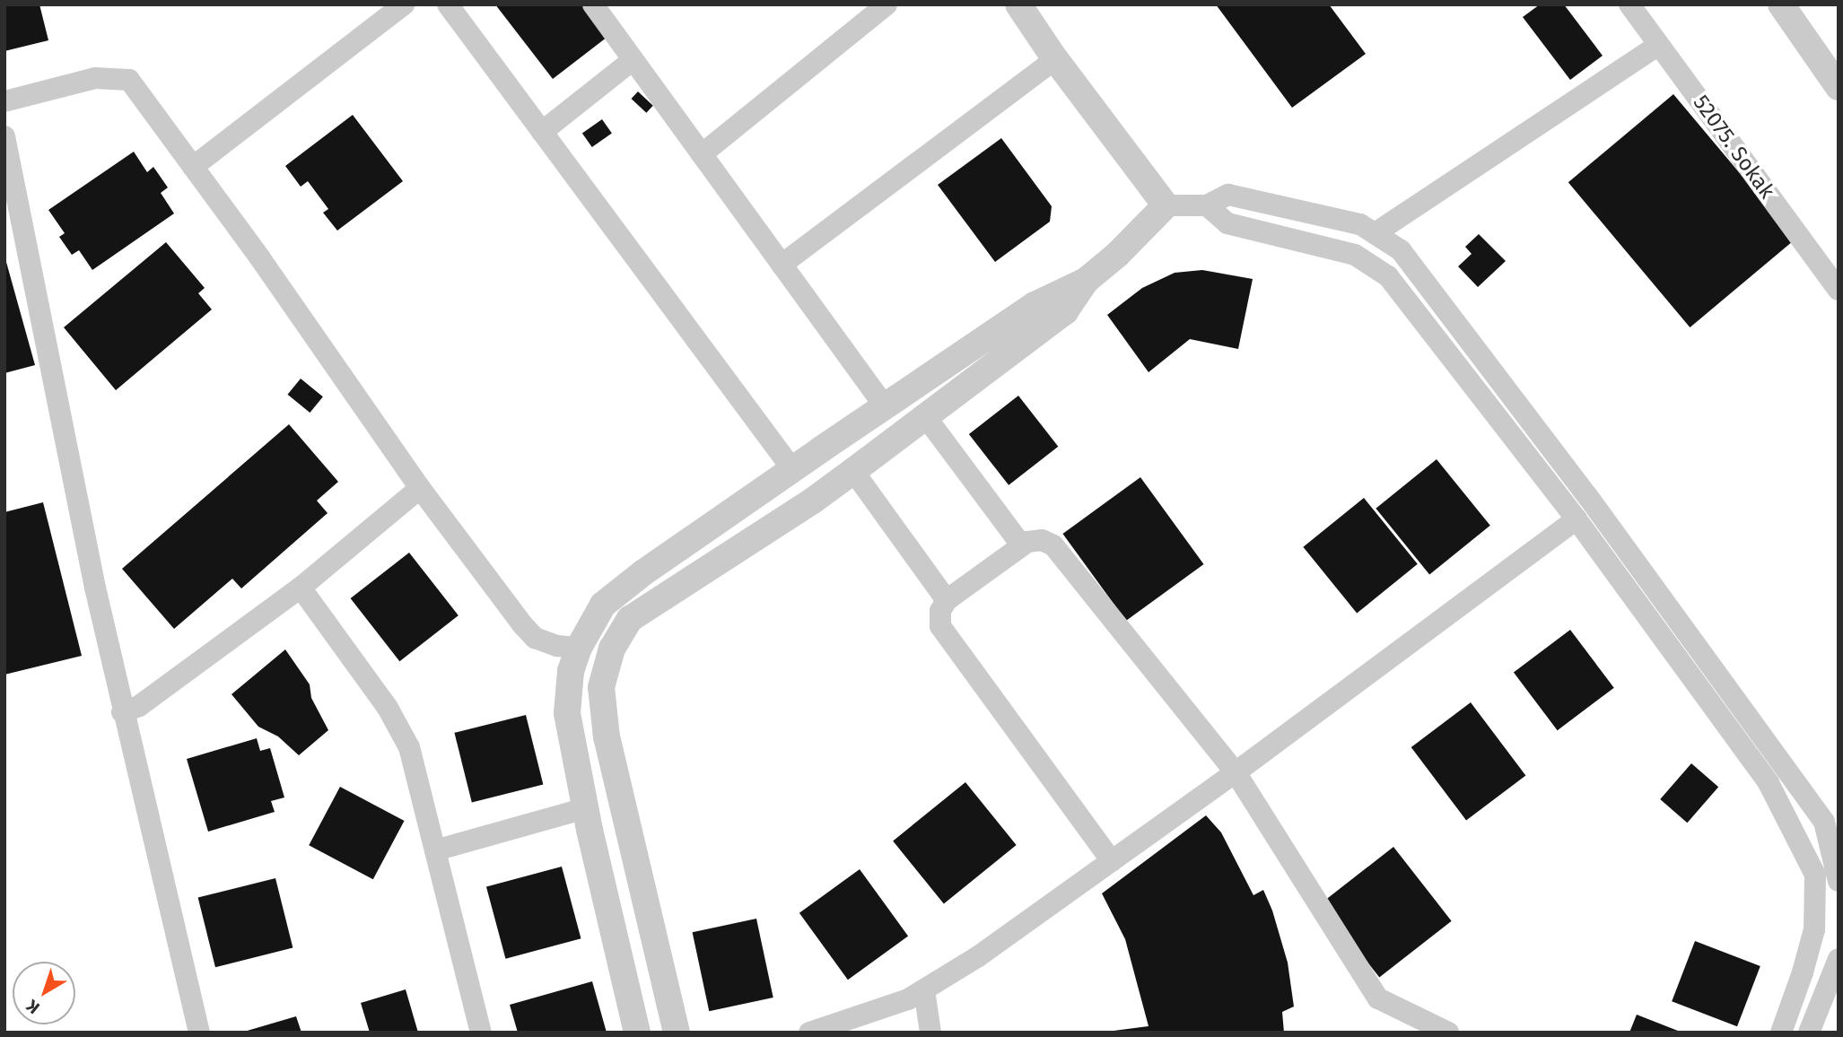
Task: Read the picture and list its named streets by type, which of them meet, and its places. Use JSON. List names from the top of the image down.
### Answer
{
  "streets": {
    "street": ["52075. Sokak"]
  },
  "north": "bottom left"
}
